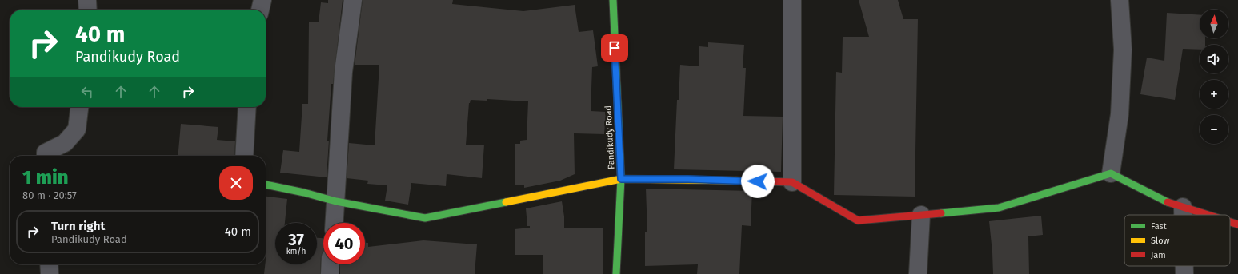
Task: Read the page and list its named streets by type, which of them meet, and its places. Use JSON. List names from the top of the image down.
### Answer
{
  "streets": {
    "street": ["Pandikudy Road"]
  },
  "legend": ["Fast", "Slow", "Jam"],
  "north": "top",
  "page": {
    "map_buttons": ["+", "−"],
    "turn": ["40 m", "Pandikudy Road"],
    "heading": ["1 min", "80 m · 20:57"],
    "list": [
      {
        "name": "Turn right",
        "note": "Pandikudy Road",
        "value": "40 m"
      }
    ],
    "speed": "37 km/h",
    "limit": "40"
  }
}
